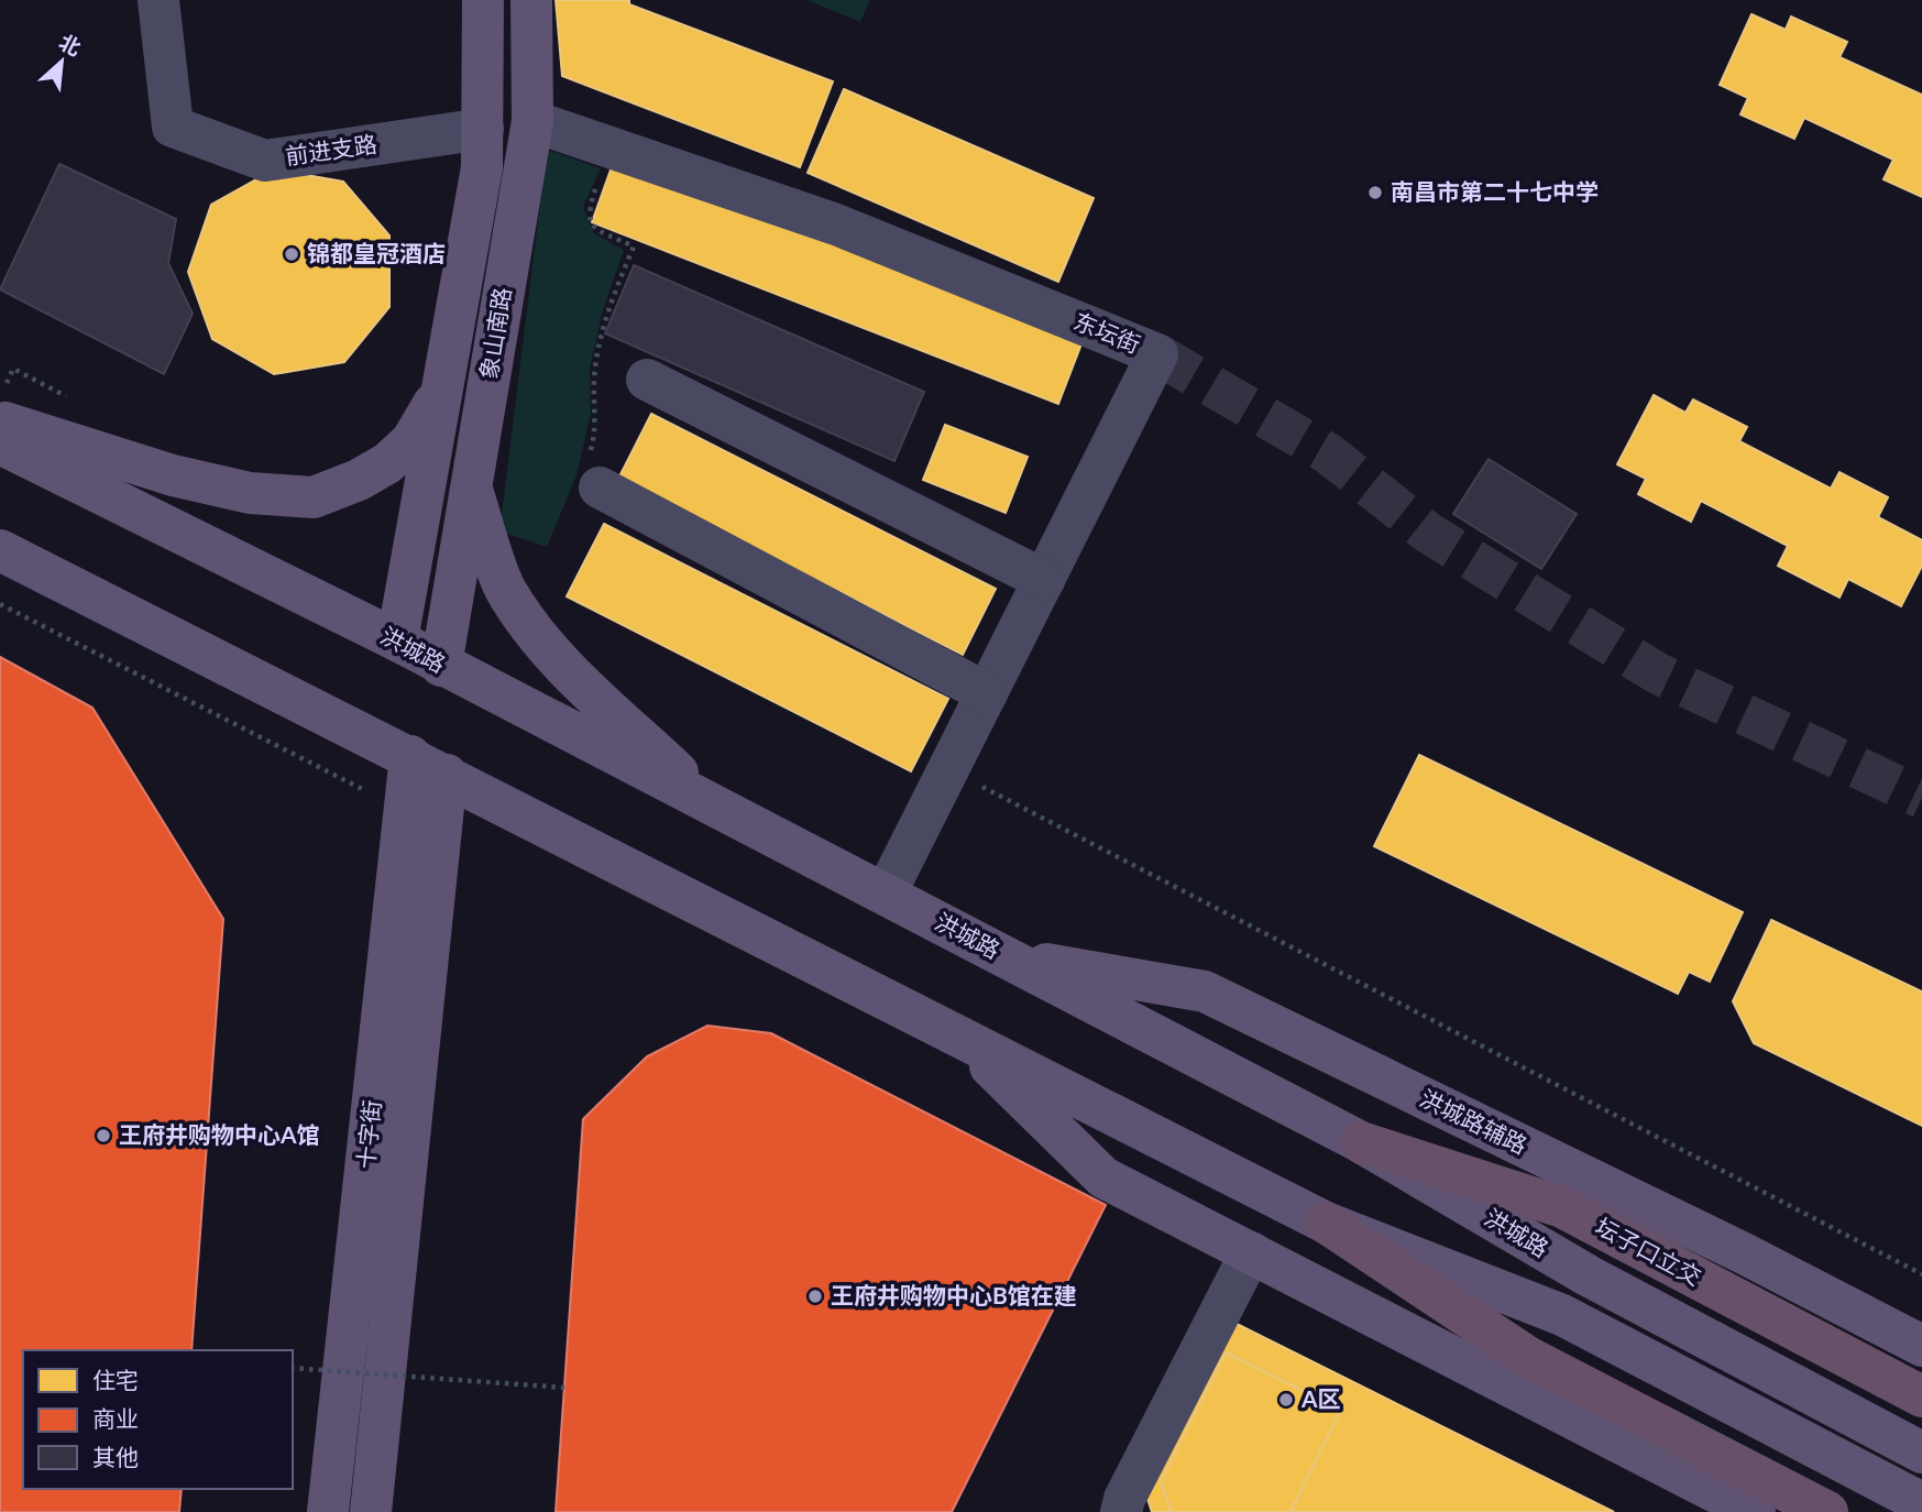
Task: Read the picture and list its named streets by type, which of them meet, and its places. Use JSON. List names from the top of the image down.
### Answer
{
  "streets": {
    "highway": ["坛子口立交"],
    "main road": [
      "象山南路",
      "洪城路",
      "洪城路辅路",
      "十字街"
    ],
    "street": ["前进支路", "东坛街"]
  },
  "crossings": [
    ["前进支路", "象山南路"],
    ["象山南路", "东坛街"],
    ["象山南路", "洪城路"],
    ["东坛街", "洪城路"],
    ["洪城路", "洪城路辅路"],
    ["洪城路", "坛子口立交"]
  ],
  "places": [
    "南昌市第二十七中学",
    "锦都皇冠酒店",
    "王府井购物中心A馆",
    "王府井购物中心B馆在建",
    "A区"
  ],
  "legend": ["住宅", "商业", "其他"],
  "north": "top right"
}
